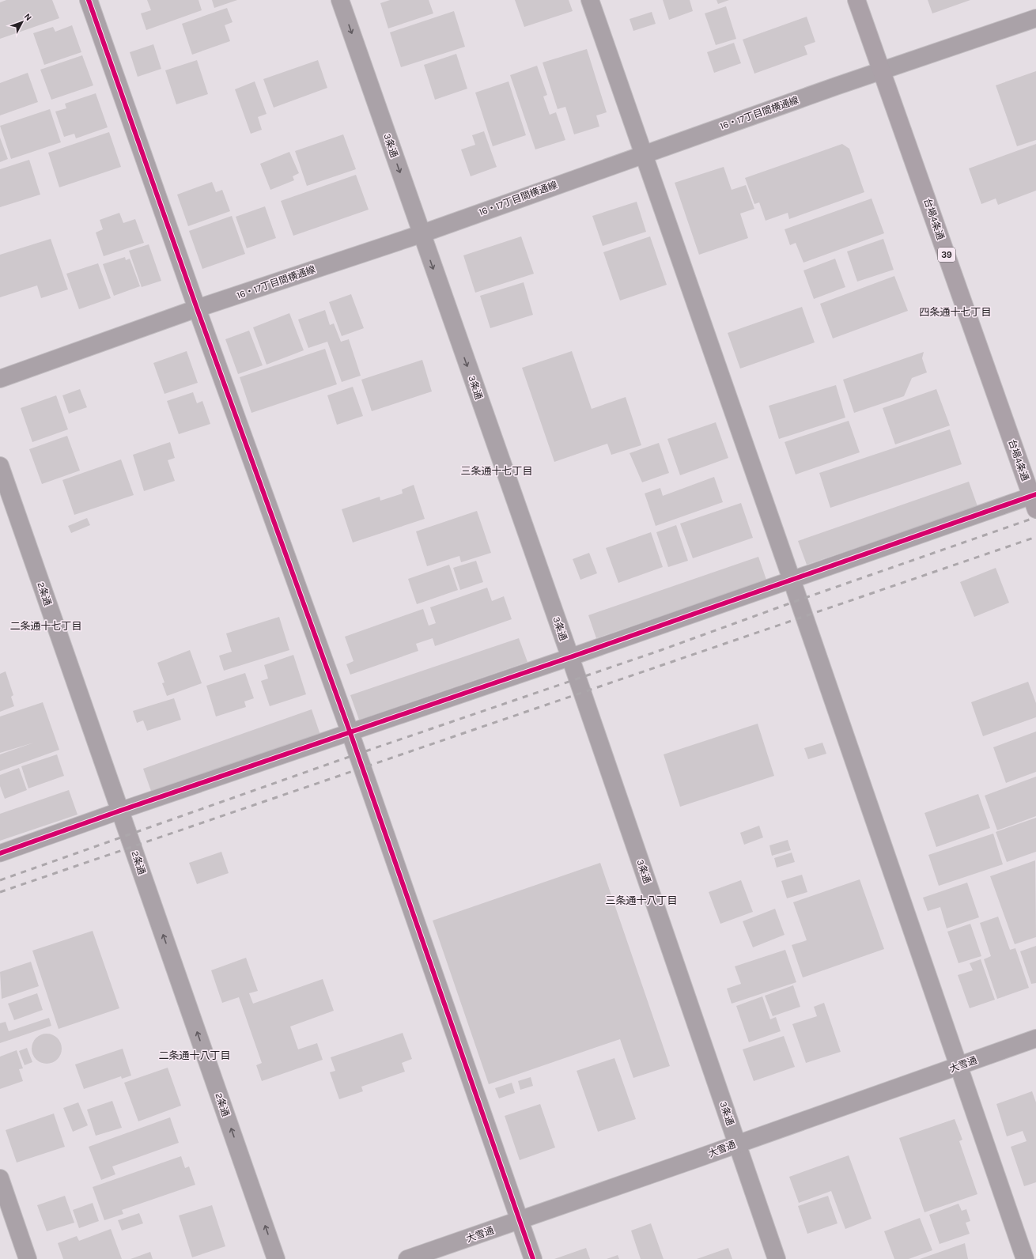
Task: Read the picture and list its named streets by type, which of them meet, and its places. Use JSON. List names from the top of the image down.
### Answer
{
  "streets": {
    "highway": ["台場4条通", "39"],
    "street": [
      "16・17丁目間横通線",
      "3条通",
      "2条通",
      "大雪通"
    ]
  },
  "crossings": [
    ["16・17丁目間横通線", "3条通"],
    ["16・17丁目間横通線", "台場4条通"],
    ["3条通", "大雪通"]
  ],
  "one_way": ["3条通", "2条通"],
  "districts": [
    "四条通十七丁目",
    "三条通十七丁目",
    "二条通十七丁目",
    "三条通十八丁目",
    "二条通十八丁目"
  ],
  "north": "top right"
}
